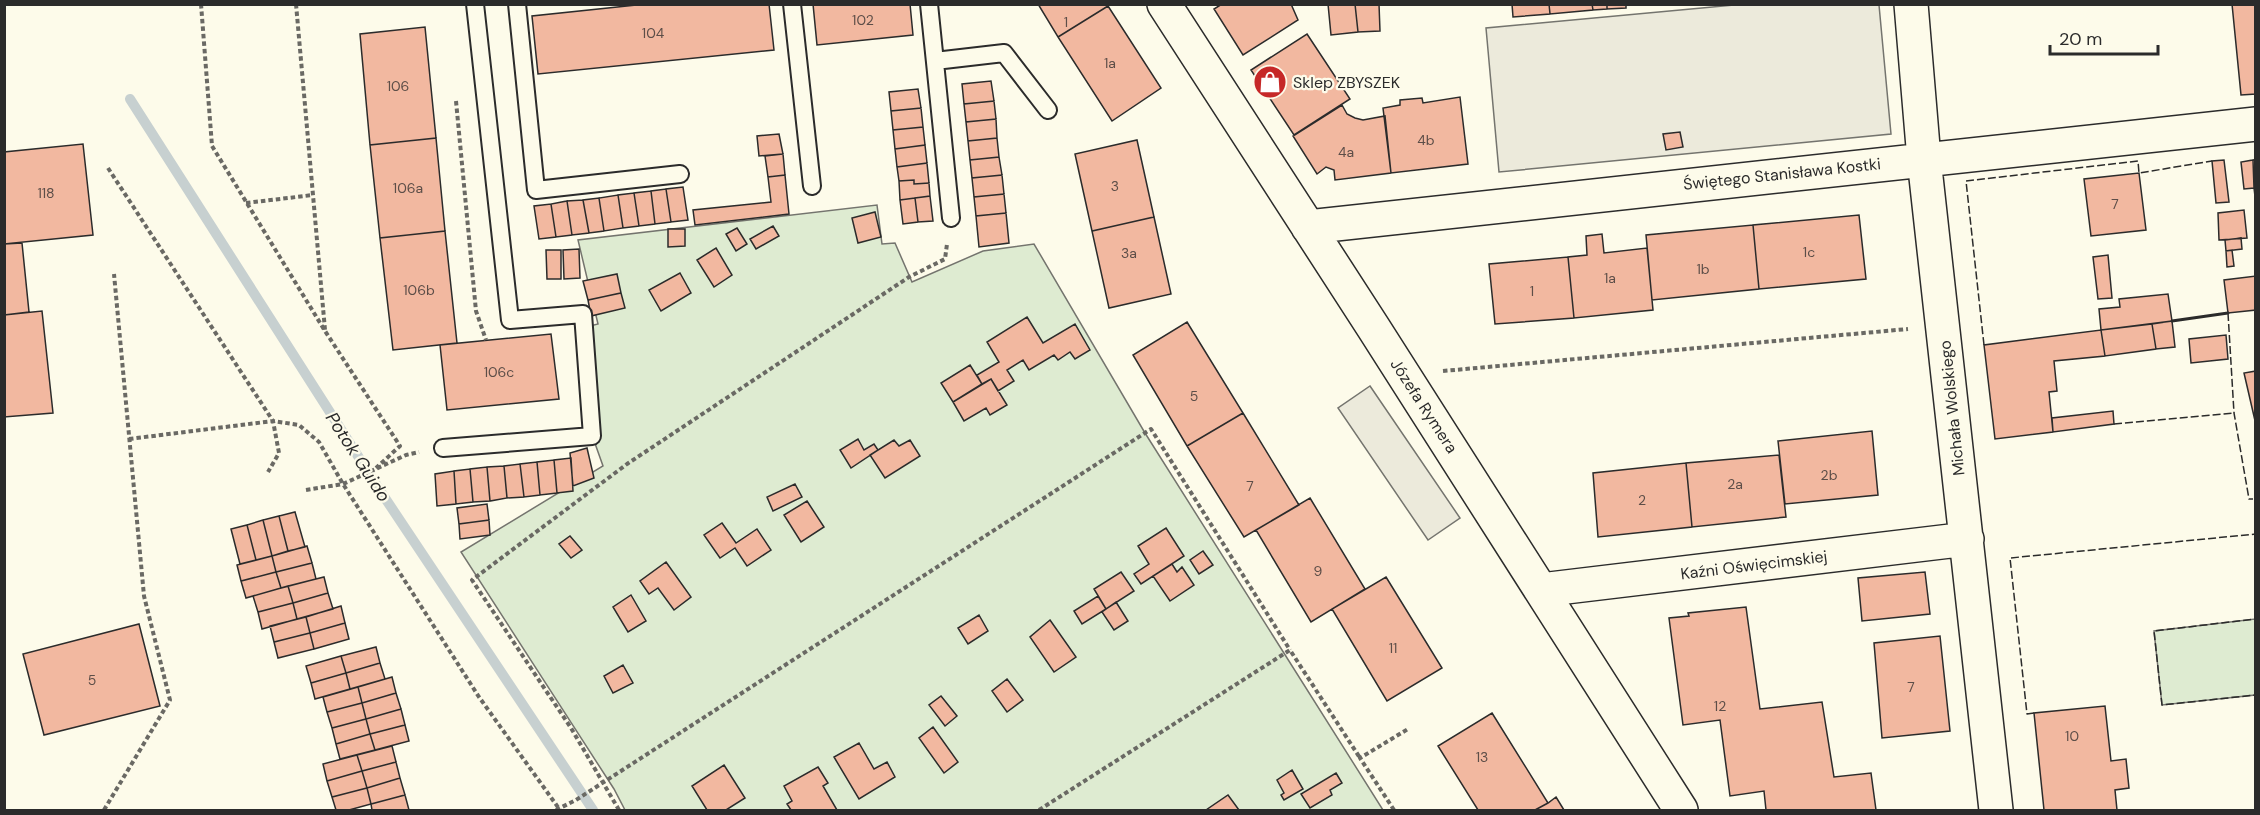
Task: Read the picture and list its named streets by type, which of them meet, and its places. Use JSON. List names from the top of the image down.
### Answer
{
  "streets": {
    "street": [
      "Świętego Stanisława Kostki",
      "Józefa Rymera",
      "Michała Wolskiego",
      "Kaźni Oświęcimskiej"
    ]
  },
  "crossings": [
    ["Świętego Stanisława Kostki", "Józefa Rymera"],
    ["Świętego Stanisława Kostki", "Michała Wolskiego"],
    ["Józefa Rymera", "Kaźni Oświęcimskiej"],
    ["Michała Wolskiego", "Kaźni Oświęcimskiej"]
  ],
  "water": ["Potok Guido"],
  "places": {
    "shop": ["Sklep ZBYSZEK"]
  },
  "house_numbers": [
    "102",
    "1",
    "104",
    "1a",
    "106",
    "4b",
    "4a",
    "3",
    "106a",
    "118",
    "7",
    "1c",
    "3a",
    "1b",
    "1a",
    "106b",
    "1",
    "106c",
    "5",
    "2b",
    "2a",
    "7",
    "2",
    "9",
    "11",
    "5",
    "7",
    "12",
    "10",
    "13"
  ],
  "scale_bar": "20 m"
}
